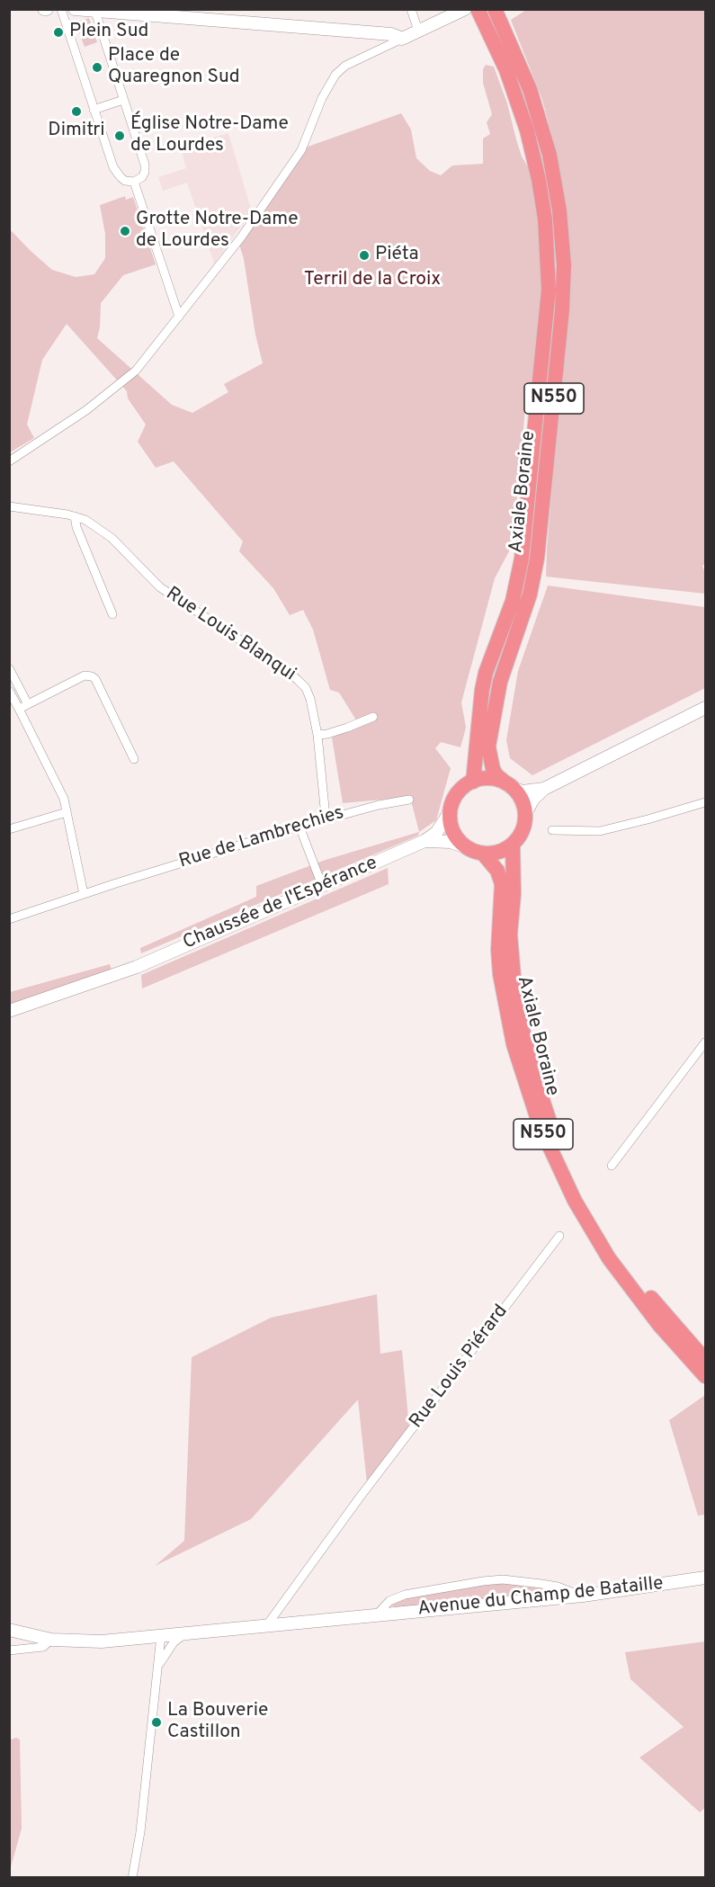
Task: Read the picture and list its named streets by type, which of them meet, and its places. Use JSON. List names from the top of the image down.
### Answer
{
  "streets": {
    "highway": ["N550", "Axiale Boraine"],
    "street": [
      "Rue Louis Blanqui",
      "Rue de Lambrechies",
      "Chaussée de l'Espérance",
      "Rue Louis Piérard",
      "Avenue du Champ de Bataille"
    ]
  },
  "crossings": [
    ["N550", "Axiale Boraine"],
    ["Rue Louis Blanqui", "Rue de Lambrechies"],
    ["Rue Louis Piérard", "Avenue du Champ de Bataille"]
  ],
  "parks": ["Terril de la Croix"],
  "places": [
    "Plein Sud",
    "Place de Quaregnon Sud",
    "Dimitri",
    "Église Notre-Dame de Lourdes",
    "Grotte Notre-Dame de Lourdes",
    "Piéta",
    "La Bouverie Castillon"
  ]
}
